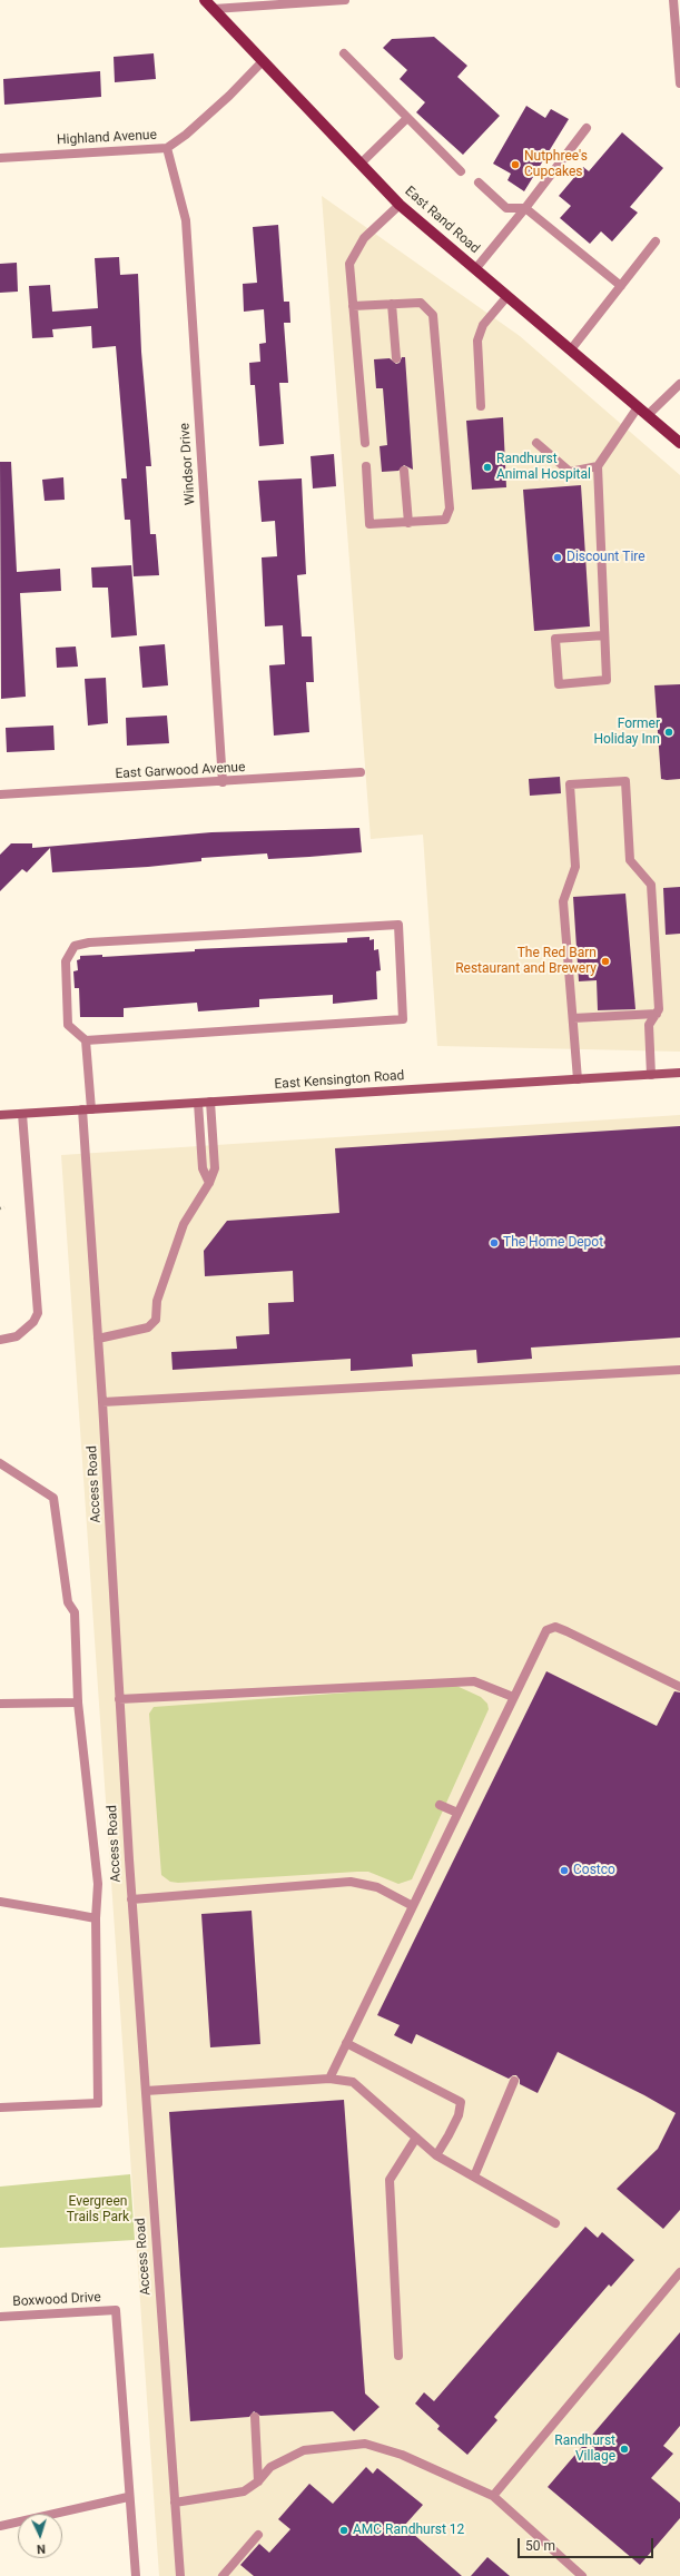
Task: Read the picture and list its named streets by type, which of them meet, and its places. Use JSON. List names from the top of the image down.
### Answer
{
  "streets": {
    "main road": ["East Rand Road", "East Kensington Road"],
    "street": [
      "Highland Avenue",
      "Windsor Drive",
      "East Garwood Avenue",
      "Access Road",
      "Boxwood Drive"
    ]
  },
  "crossings": [
    ["Highland Avenue", "East Rand Road"],
    ["Highland Avenue", "Windsor Drive"],
    ["Windsor Drive", "East Garwood Avenue"],
    ["East Kensington Road", "Access Road"]
  ],
  "parks": ["Evergreen Trails Park"],
  "places": [
    "Nutphree's Cupcakes",
    "Randhurst Animal Hospital",
    "Discount Tire",
    "Former Holiday Inn",
    "The Red Barn Restaurant and Brewery",
    "The Home Depot",
    "Costco",
    "Randhurst Village",
    "AMC Randhurst 12"
  ],
  "scale_bar": "50 m",
  "north": "bottom"
}
